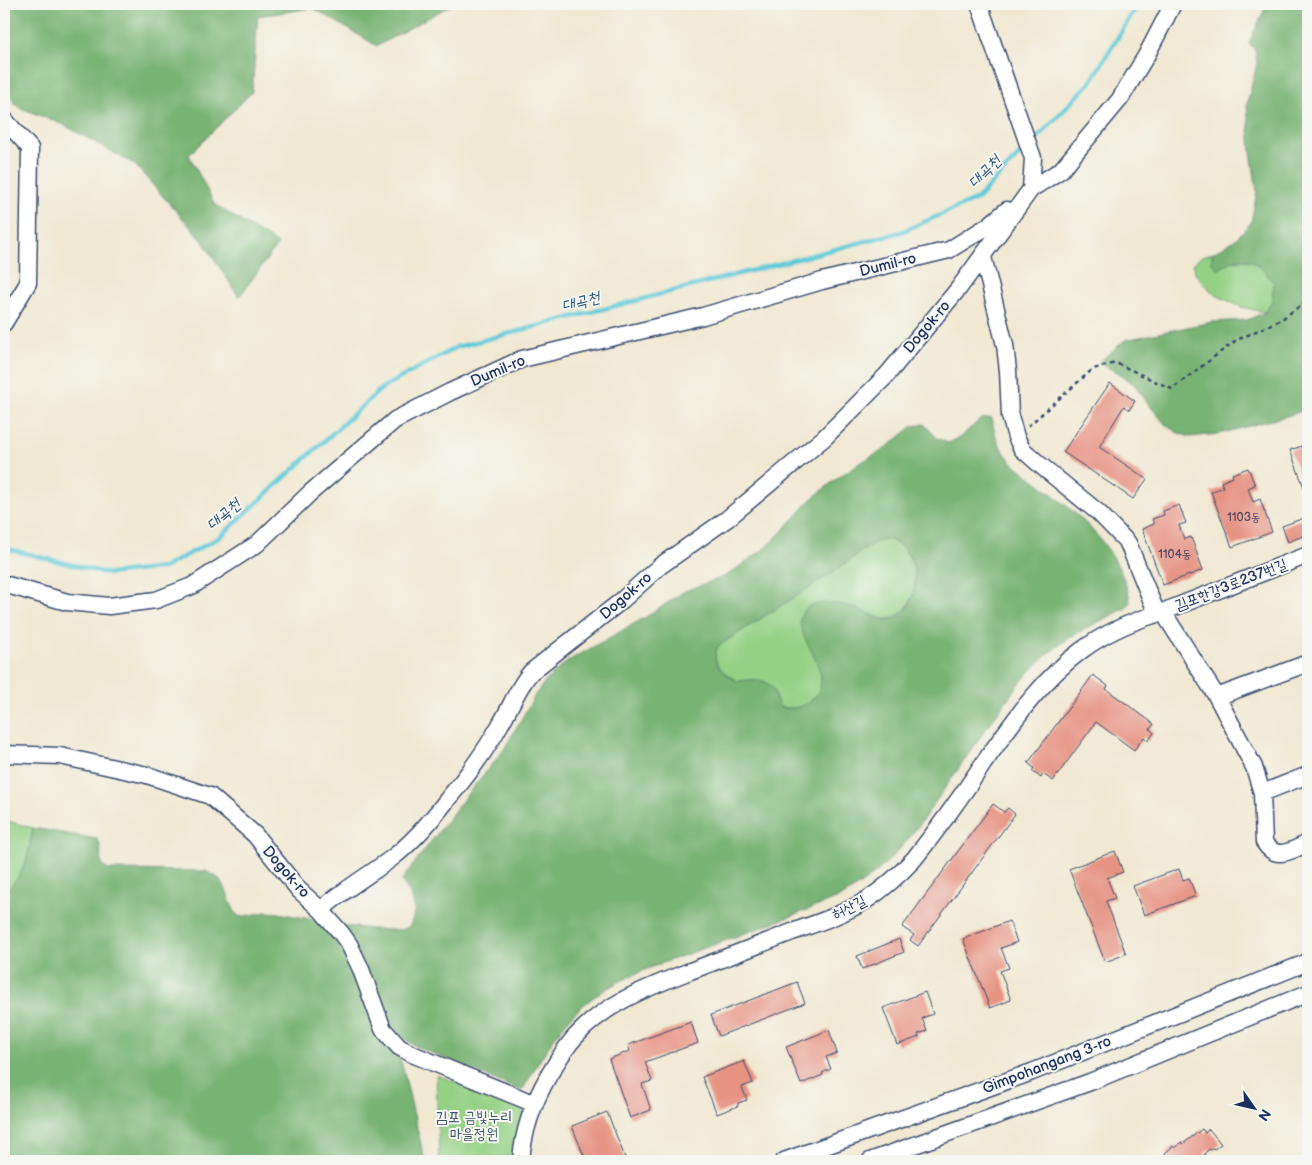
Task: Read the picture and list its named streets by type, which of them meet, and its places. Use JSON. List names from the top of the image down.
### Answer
{
  "streets": {
    "street": [
      "Dumil-ro",
      "Dogok-ro",
      "김포한강3로237번길",
      "허산길",
      "Gimpohangang 3-ro"
    ]
  },
  "crossings": [
    ["Dumil-ro", "Dogok-ro"],
    ["김포한강3로237번길", "허산길"]
  ],
  "water": ["대곡천"],
  "parks": ["김포 금빛누리 마을정원"],
  "house_numbers": ["1103동", "1104동"],
  "north": "bottom right"
}
